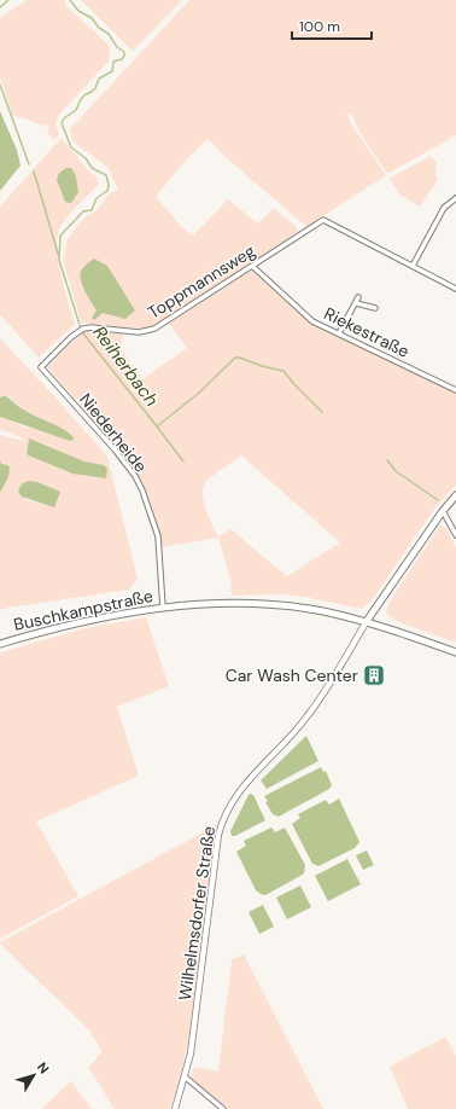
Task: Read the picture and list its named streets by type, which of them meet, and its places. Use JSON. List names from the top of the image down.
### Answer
{
  "streets": {
    "main road": ["Buschkampstraße"],
    "street": [
      "Toppmannsweg",
      "Riekestraße",
      "Niederheide",
      "Wilhelmsdorfer Straße"
    ]
  },
  "crossings": [
    ["Toppmannsweg", "Riekestraße"],
    ["Toppmannsweg", "Niederheide"],
    ["Niederheide", "Buschkampstraße"],
    ["Buschkampstraße", "Wilhelmsdorfer Straße"]
  ],
  "water": ["Reiherbach"],
  "places": {
    "building": ["Car Wash Center"]
  },
  "scale_bar": "100 m",
  "north": "top right"
}
